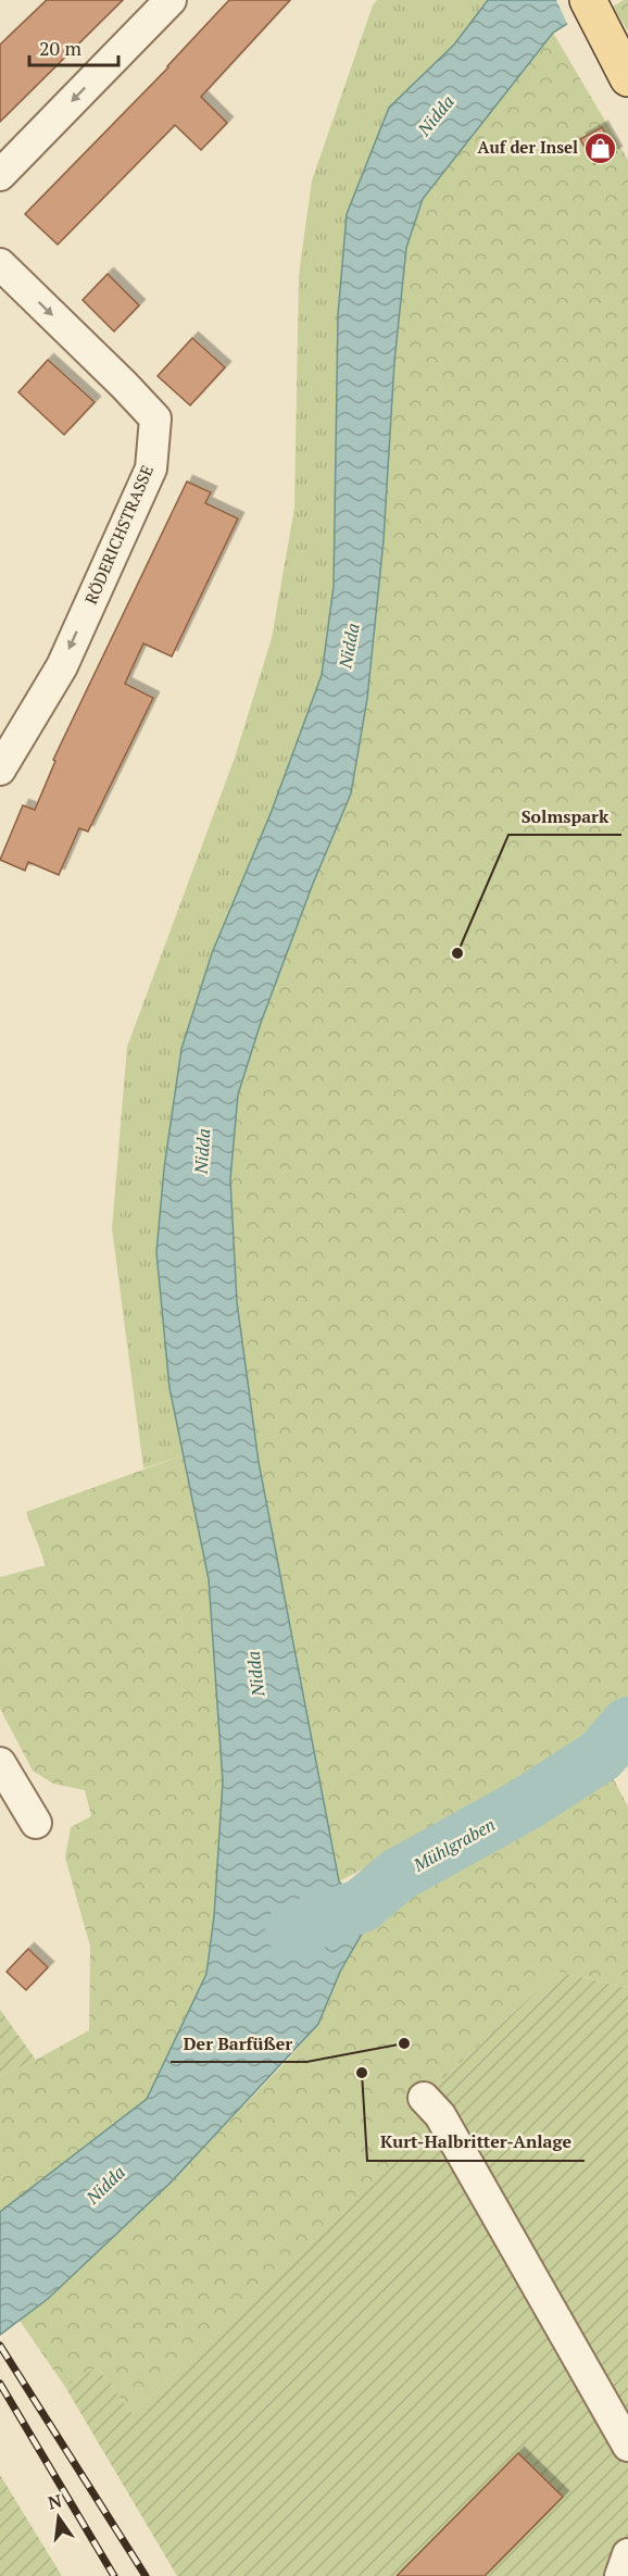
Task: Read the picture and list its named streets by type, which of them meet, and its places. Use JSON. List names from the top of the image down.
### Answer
{
  "streets": {
    "street": ["RÖDERICHSTRASSE"]
  },
  "one_way": ["RÖDERICHSTRASSE"],
  "water": ["Nidda", "Mühlgraben"],
  "places": {
    "shop": ["Auf der Insel"],
    "other": ["Solmspark", "Der Barfüßer", "Kurt-Halbritter-Anlage"]
  },
  "scale_bar": "20 m",
  "north": "top"
}
